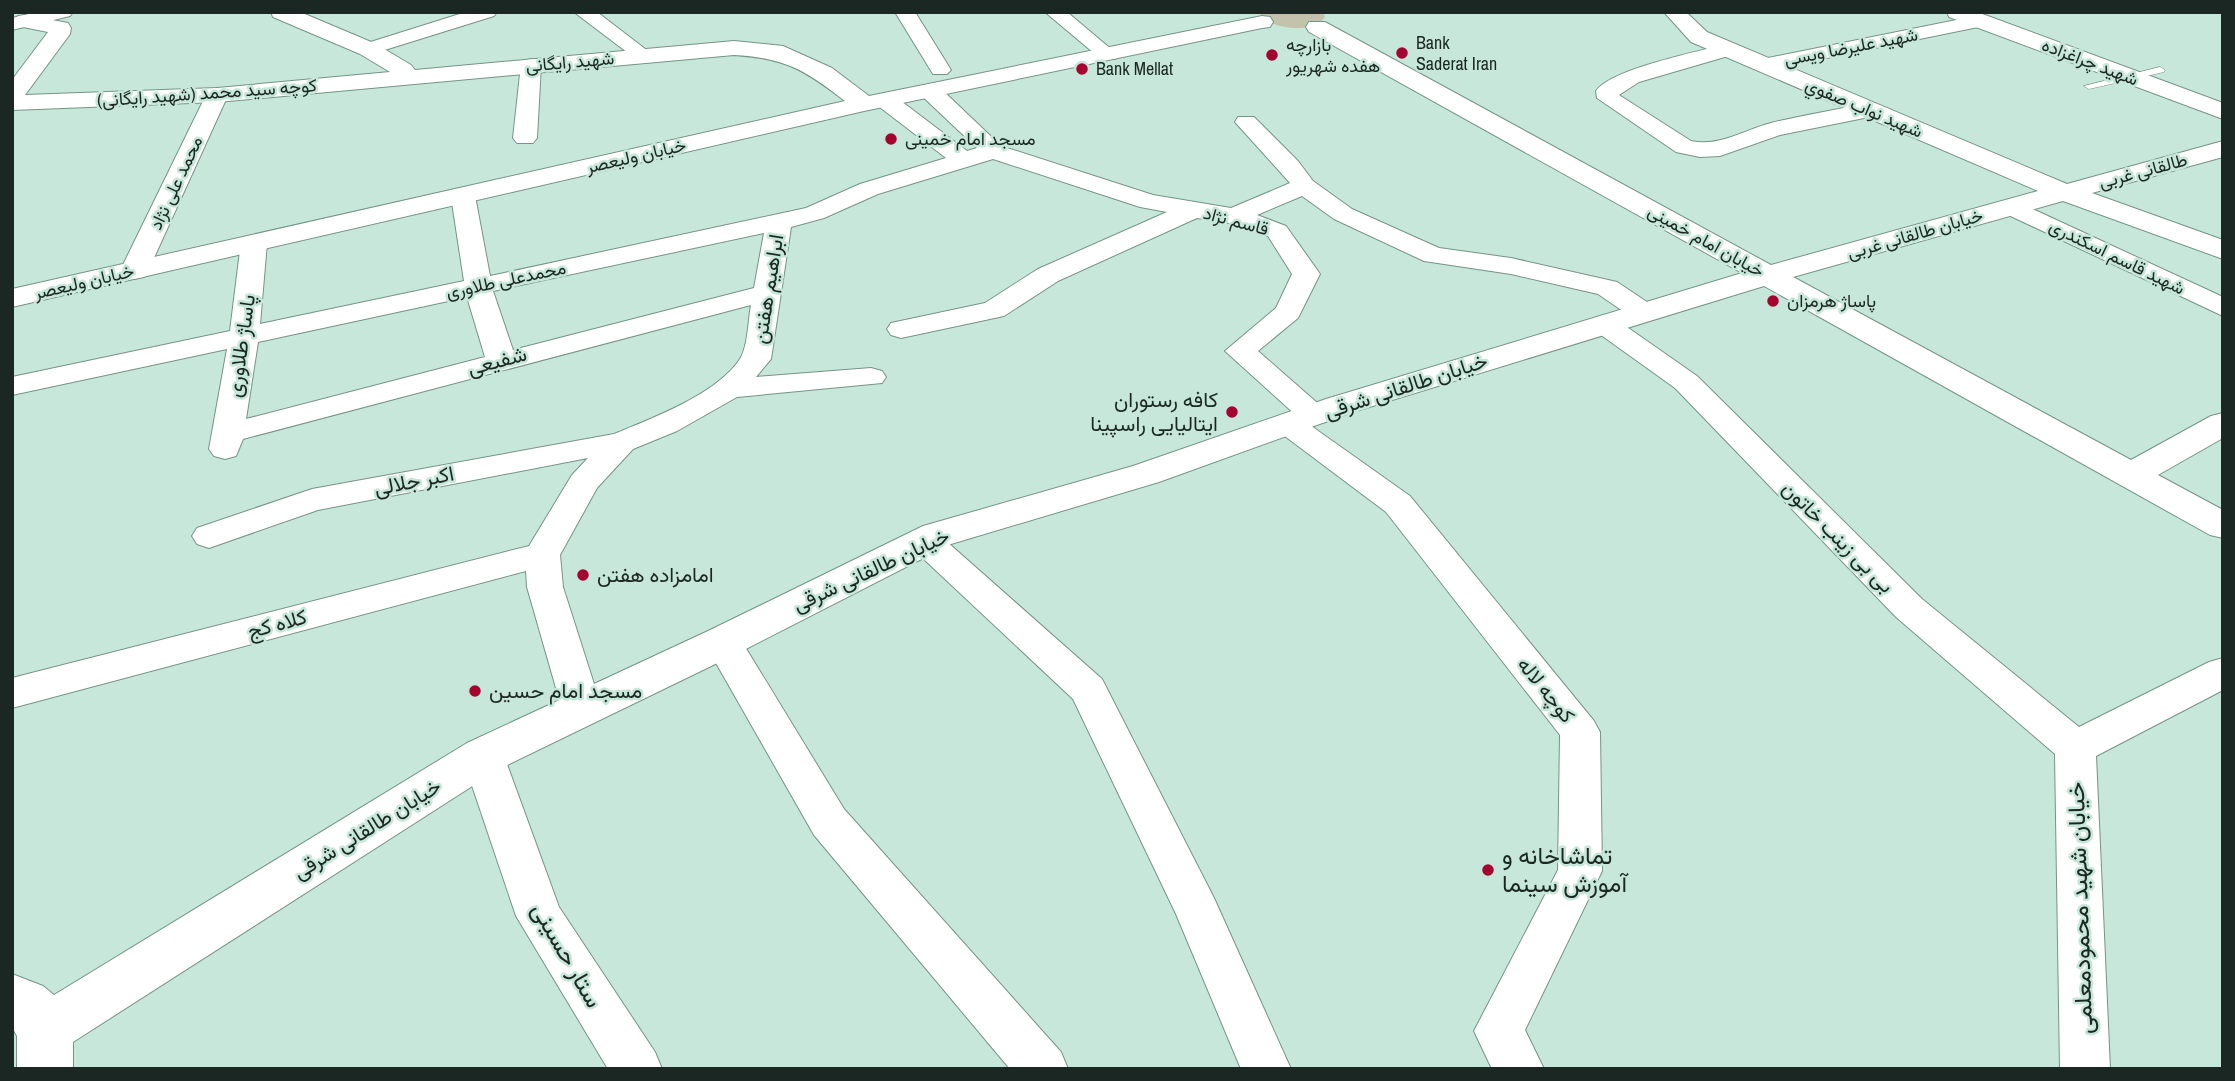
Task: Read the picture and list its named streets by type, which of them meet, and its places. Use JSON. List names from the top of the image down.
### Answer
{
  "streets": {
    "main road": [
      "شهید رایگانی",
      "شهید چراغزاده",
      "کوچه سید محمد (شهید رایگانی)",
      "شهید نواب صفوي",
      "خیابان ولیعصر",
      "طالقانی غربی",
      "خیابان طالقانی غربی",
      "خیابان امام خمینی",
      "خیابان طالقانی شرقی"
    ],
    "street": [
      "شهید علیرضا ویسی",
      "محمد علی نژاد",
      "قاسم نژاد",
      "شهید قاسم اسکندری",
      "محمدعلی طلاوری",
      "ابراهیم هفتن",
      "پاساژ طلاوری",
      "شفیعی",
      "اکبر جلالی",
      "بی بی زینب خاتون",
      "کلاه کج",
      "کوچه لاله",
      "خیابان شهید محمودمعلمی",
      "ستار حسینی"
    ]
  },
  "crossings": [
    ["شهید علیرضا ویسی", "شهید چراغزاده"],
    ["شهید علیرضا ویسی", "شهید نواب صفوي"],
    ["شهید رایگانی", "کوچه سید محمد (شهید رایگانی)"],
    ["شهید رایگانی", "خیابان ولیعصر"],
    ["کوچه سید محمد (شهید رایگانی)", "محمد علی نژاد"],
    ["شهید نواب صفوي", "طالقانی غربی"],
    ["شهید نواب صفوي", "خیابان طالقانی غربی"],
    ["خیابان ولیعصر", "محمد علی نژاد"],
    ["خیابان ولیعصر", "خیابان امام خمینی"],
    ["خیابان ولیعصر", "پاساژ طلاوری"],
    ["طالقانی غربی", "خیابان طالقانی غربی"],
    ["قاسم نژاد", "محمدعلی طلاوری"],
    ["قاسم نژاد", "خیابان طالقانی شرقی"],
    ["قاسم نژاد", "کوچه لاله"],
    ["خیابان طالقانی غربی", "خیابان امام خمینی"],
    ["خیابان طالقانی غربی", "شهید قاسم اسکندری"],
    ["خیابان طالقانی غربی", "خیابان طالقانی شرقی"],
    ["خیابان امام خمینی", "خیابان طالقانی شرقی"],
    ["محمدعلی طلاوری", "ابراهیم هفتن"],
    ["محمدعلی طلاوری", "پاساژ طلاوری"],
    ["ابراهیم هفتن", "شفیعی"],
    ["ابراهیم هفتن", "اکبر جلالی"],
    ["ابراهیم هفتن", "کلاه کج"],
    ["پاساژ طلاوری", "شفیعی"],
    ["خیابان طالقانی شرقی", "بی بی زینب خاتون"],
    ["خیابان طالقانی شرقی", "کوچه لاله"],
    ["خیابان طالقانی شرقی", "ستار حسینی"],
    ["بی بی زینب خاتون", "خیابان شهید محمودمعلمی"]
  ],
  "places": [
    "Bank Saderat Iran",
    "بازارچه هفده شهریور",
    "Bank Mellat",
    "مسجد امام خمینی",
    "پاساژ هرمزان",
    "کافه رستوران ایتالیایی راسپینا",
    "امامزاده هفتن",
    "مسجد امام حسین",
    "تماشاخانه و آموزش سینما"
  ]
}
